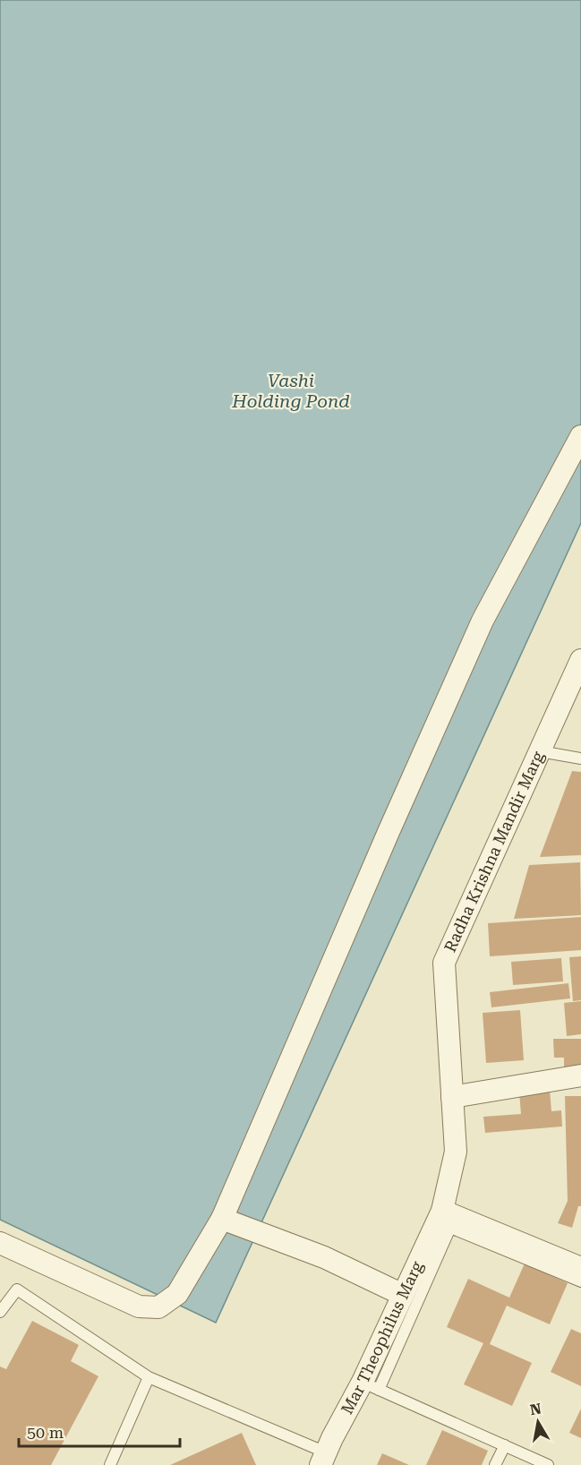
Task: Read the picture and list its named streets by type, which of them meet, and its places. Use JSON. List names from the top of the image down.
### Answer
{
  "streets": {
    "street": ["Radha Krishna Mandir Marg", "Mar Theophilus Marg"]
  },
  "crossings": [
    ["Radha Krishna Mandir Marg", "Mar Theophilus Marg"]
  ],
  "water": ["Vashi Holding Pond"],
  "scale_bar": "50 m",
  "north": "top"
}
